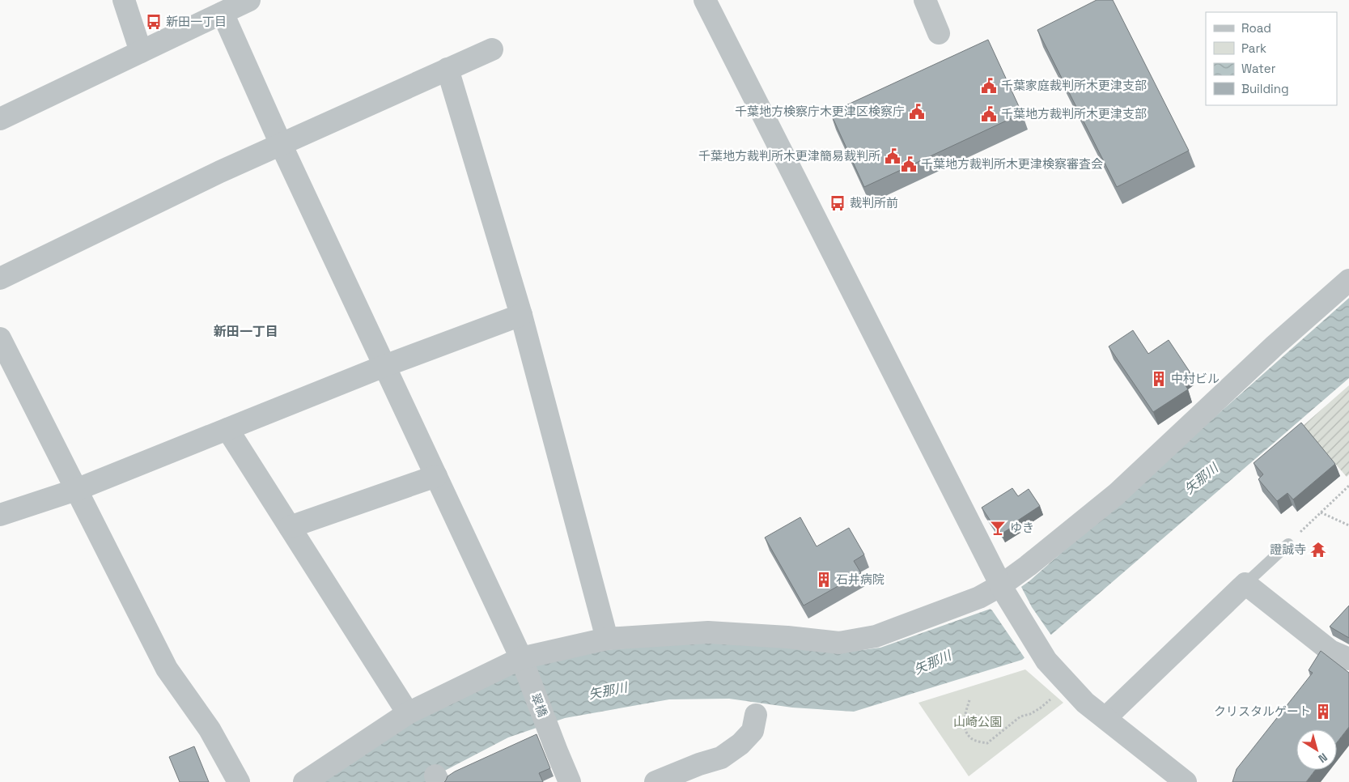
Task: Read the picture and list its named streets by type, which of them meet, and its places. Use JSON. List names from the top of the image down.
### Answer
{
  "streets": {
    "street": ["翠橋"]
  },
  "districts": ["新田一丁目"],
  "water": ["矢那川"],
  "parks": ["山崎公園"],
  "places": {
    "bus stop": ["新田一丁目", "裁判所前"],
    "public building": [
      "千葉家庭裁判所木更津支部",
      "千葉地方検察庁木更津区検察庁",
      "千葉地方裁判所木更津支部",
      "千葉地方裁判所木更津簡易裁判所",
      "千葉地方裁判所木更津検察審査会"
    ],
    "building": ["中村ビル", "石井病院", "クリスタルゲート"],
    "bar": ["ゆき"],
    "temple": ["證誠寺"]
  },
  "legend": [
    "Road",
    "Park",
    "Water",
    "Building"
  ],
  "north": "bottom right"
}
